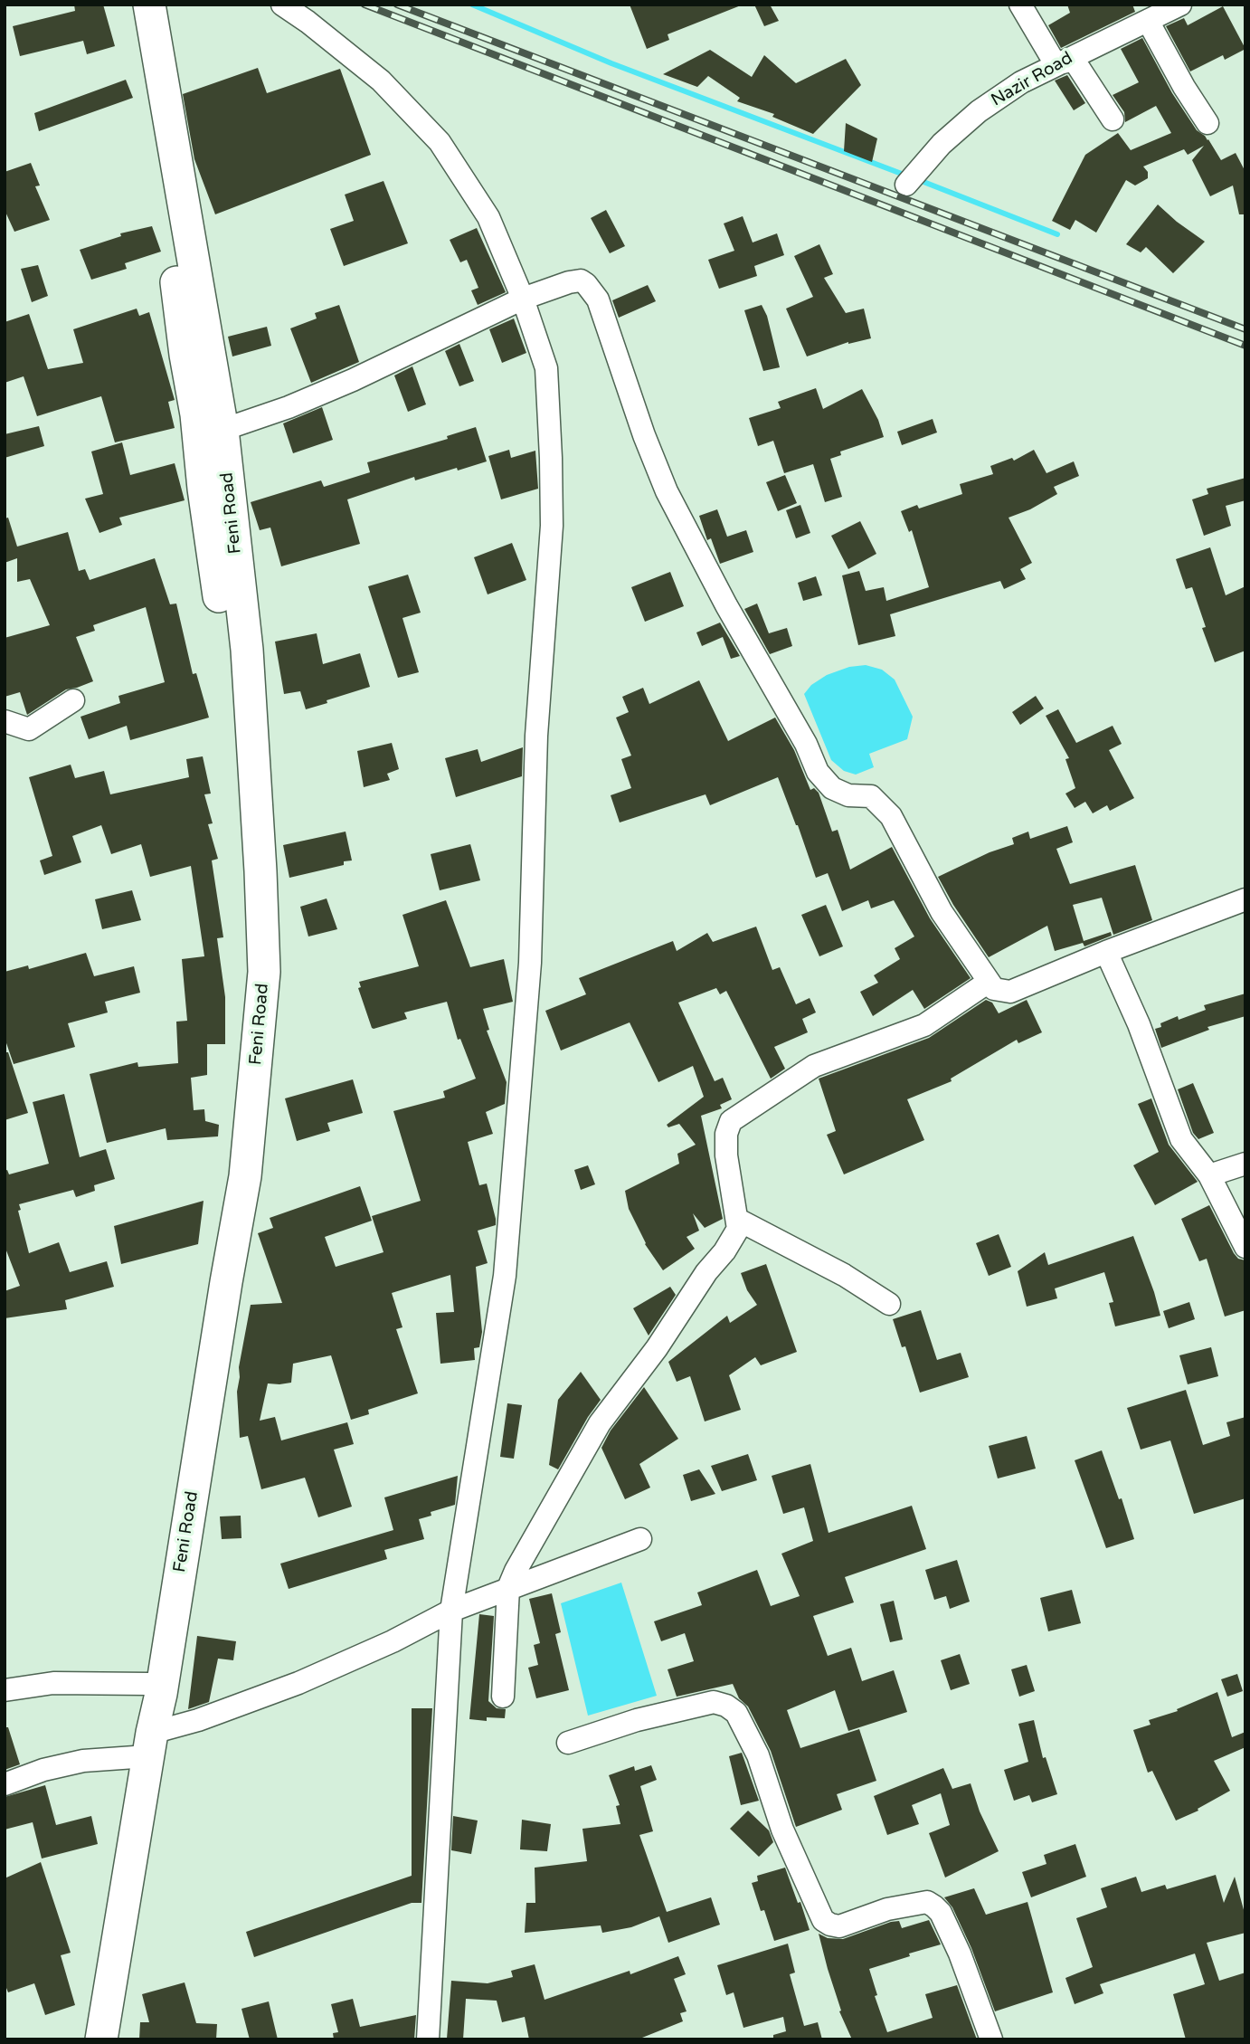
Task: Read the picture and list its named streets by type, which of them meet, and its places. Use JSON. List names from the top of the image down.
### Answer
{
  "streets": {
    "main road": ["Feni Road"],
    "street": ["Nazir Road"]
  }
}
